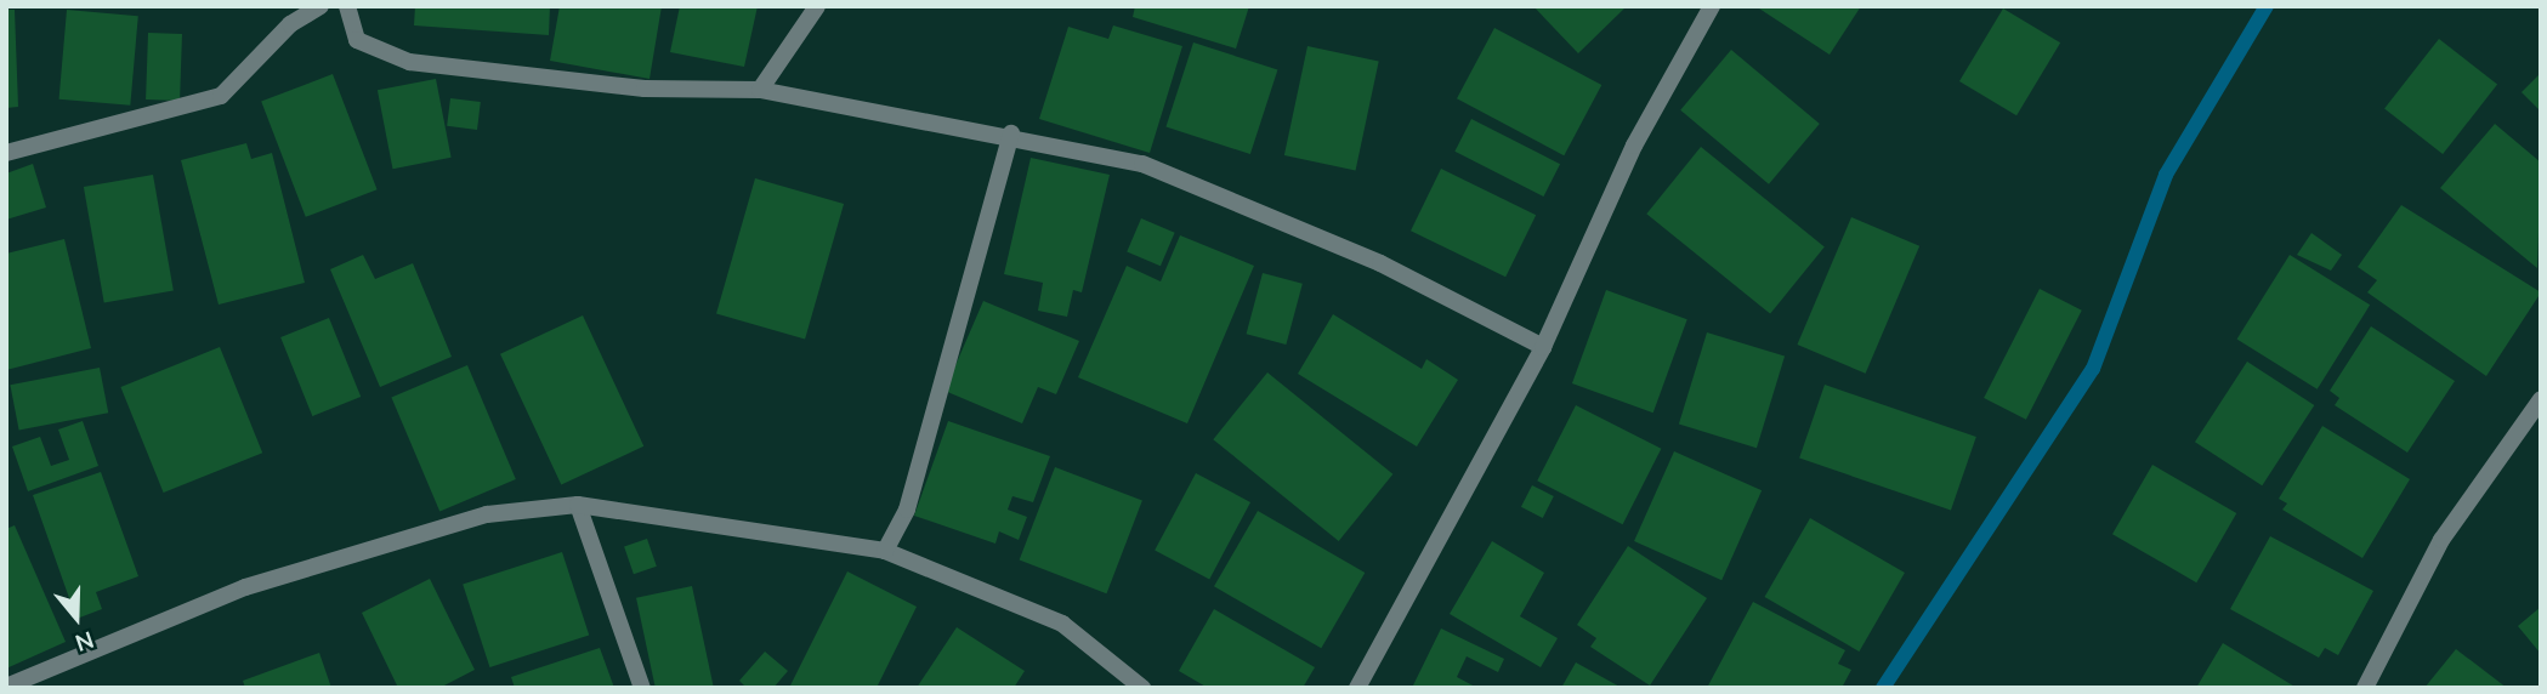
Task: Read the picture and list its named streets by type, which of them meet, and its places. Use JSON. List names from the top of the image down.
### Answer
{
  "north": "bottom"
}
